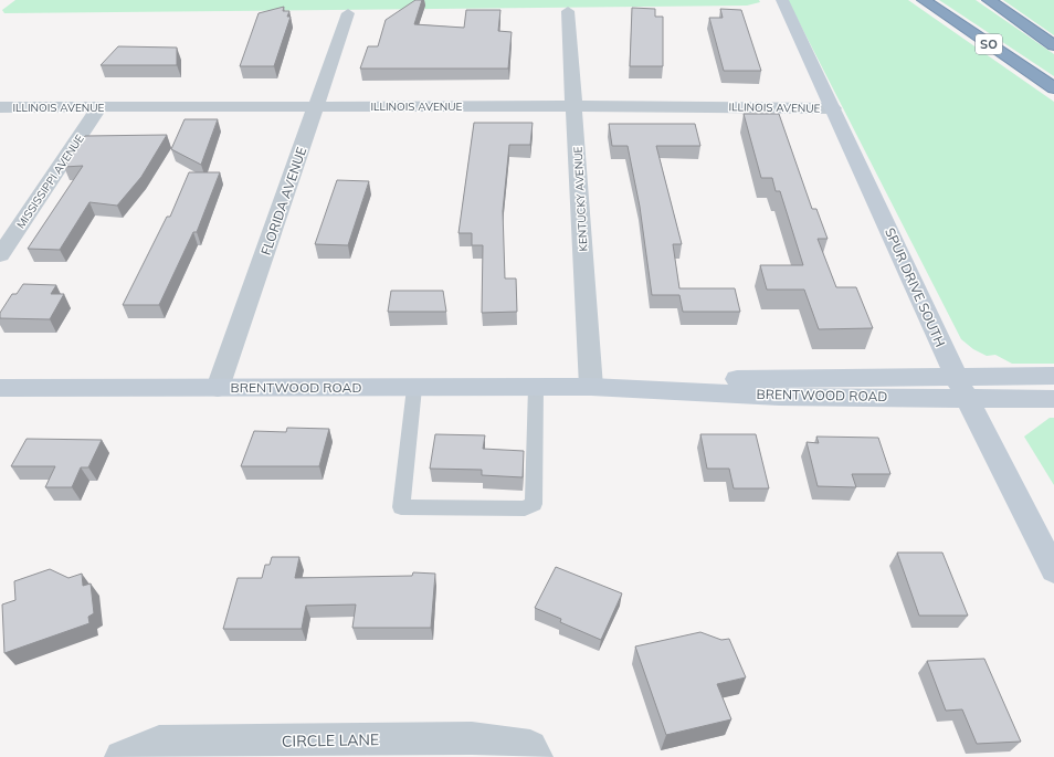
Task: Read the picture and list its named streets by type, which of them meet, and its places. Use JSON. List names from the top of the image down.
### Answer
{
  "streets": {
    "highway": ["SO"],
    "street": [
      "ILLINOIS AVENUE",
      "MISSISSIPPI AVENUE",
      "KENTUCKY AVENUE",
      "FLORIDA AVENUE",
      "SPUR DRIVE SOUTH",
      "BRENTWOOD ROAD",
      "CIRCLE LANE"
    ]
  },
  "crossings": [
    ["ILLINOIS AVENUE", "MISSISSIPPI AVENUE"],
    ["ILLINOIS AVENUE", "KENTUCKY AVENUE"],
    ["ILLINOIS AVENUE", "FLORIDA AVENUE"],
    ["ILLINOIS AVENUE", "SPUR DRIVE SOUTH"],
    ["KENTUCKY AVENUE", "BRENTWOOD ROAD"],
    ["FLORIDA AVENUE", "BRENTWOOD ROAD"],
    ["SPUR DRIVE SOUTH", "BRENTWOOD ROAD"]
  ]
}
